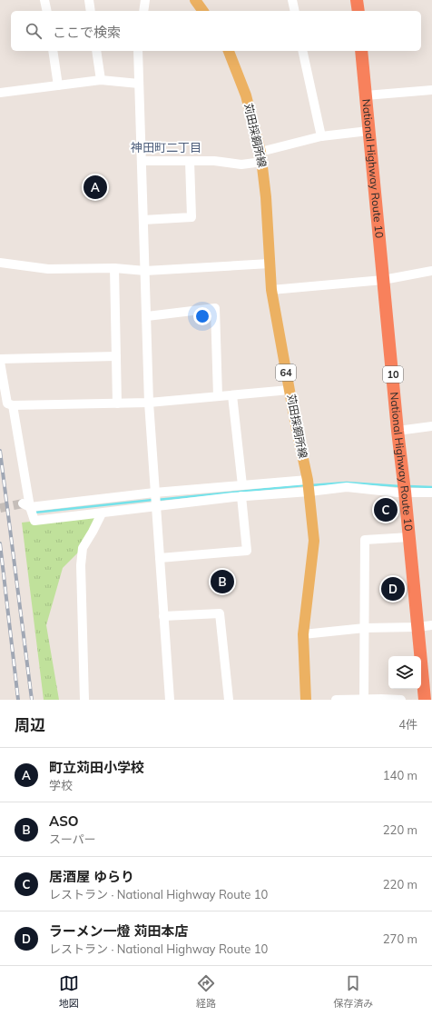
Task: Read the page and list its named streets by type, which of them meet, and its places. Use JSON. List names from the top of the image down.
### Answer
{
  "streets": {
    "highway": ["National Highway Route 10", "10"],
    "main road": ["苅田採銅所線", "64"]
  },
  "districts": ["神田町二丁目"],
  "page": {
    "search": "ここで検索",
    "pins": [
      "A",
      "C",
      "B",
      "D"
    ],
    "heading": ["周辺", "4件"],
    "list": [
      {
        "mark": "A",
        "name": "町立苅田小学校",
        "note": "学校",
        "value": "140 m"
      },
      {
        "mark": "B",
        "name": "ASO",
        "note": "スーパー",
        "value": "220 m"
      },
      {
        "mark": "C",
        "name": "居酒屋 ゆらり",
        "note": "レストラン · National Highway Route 10",
        "value": "220 m"
      },
      {
        "mark": "D",
        "name": "ラーメン一燈 苅田本店",
        "note": "レストラン · National Highway Route 10",
        "value": "270 m"
      }
    ],
    "nav": ["地図", "経路", "保存済み"]
  }
}
